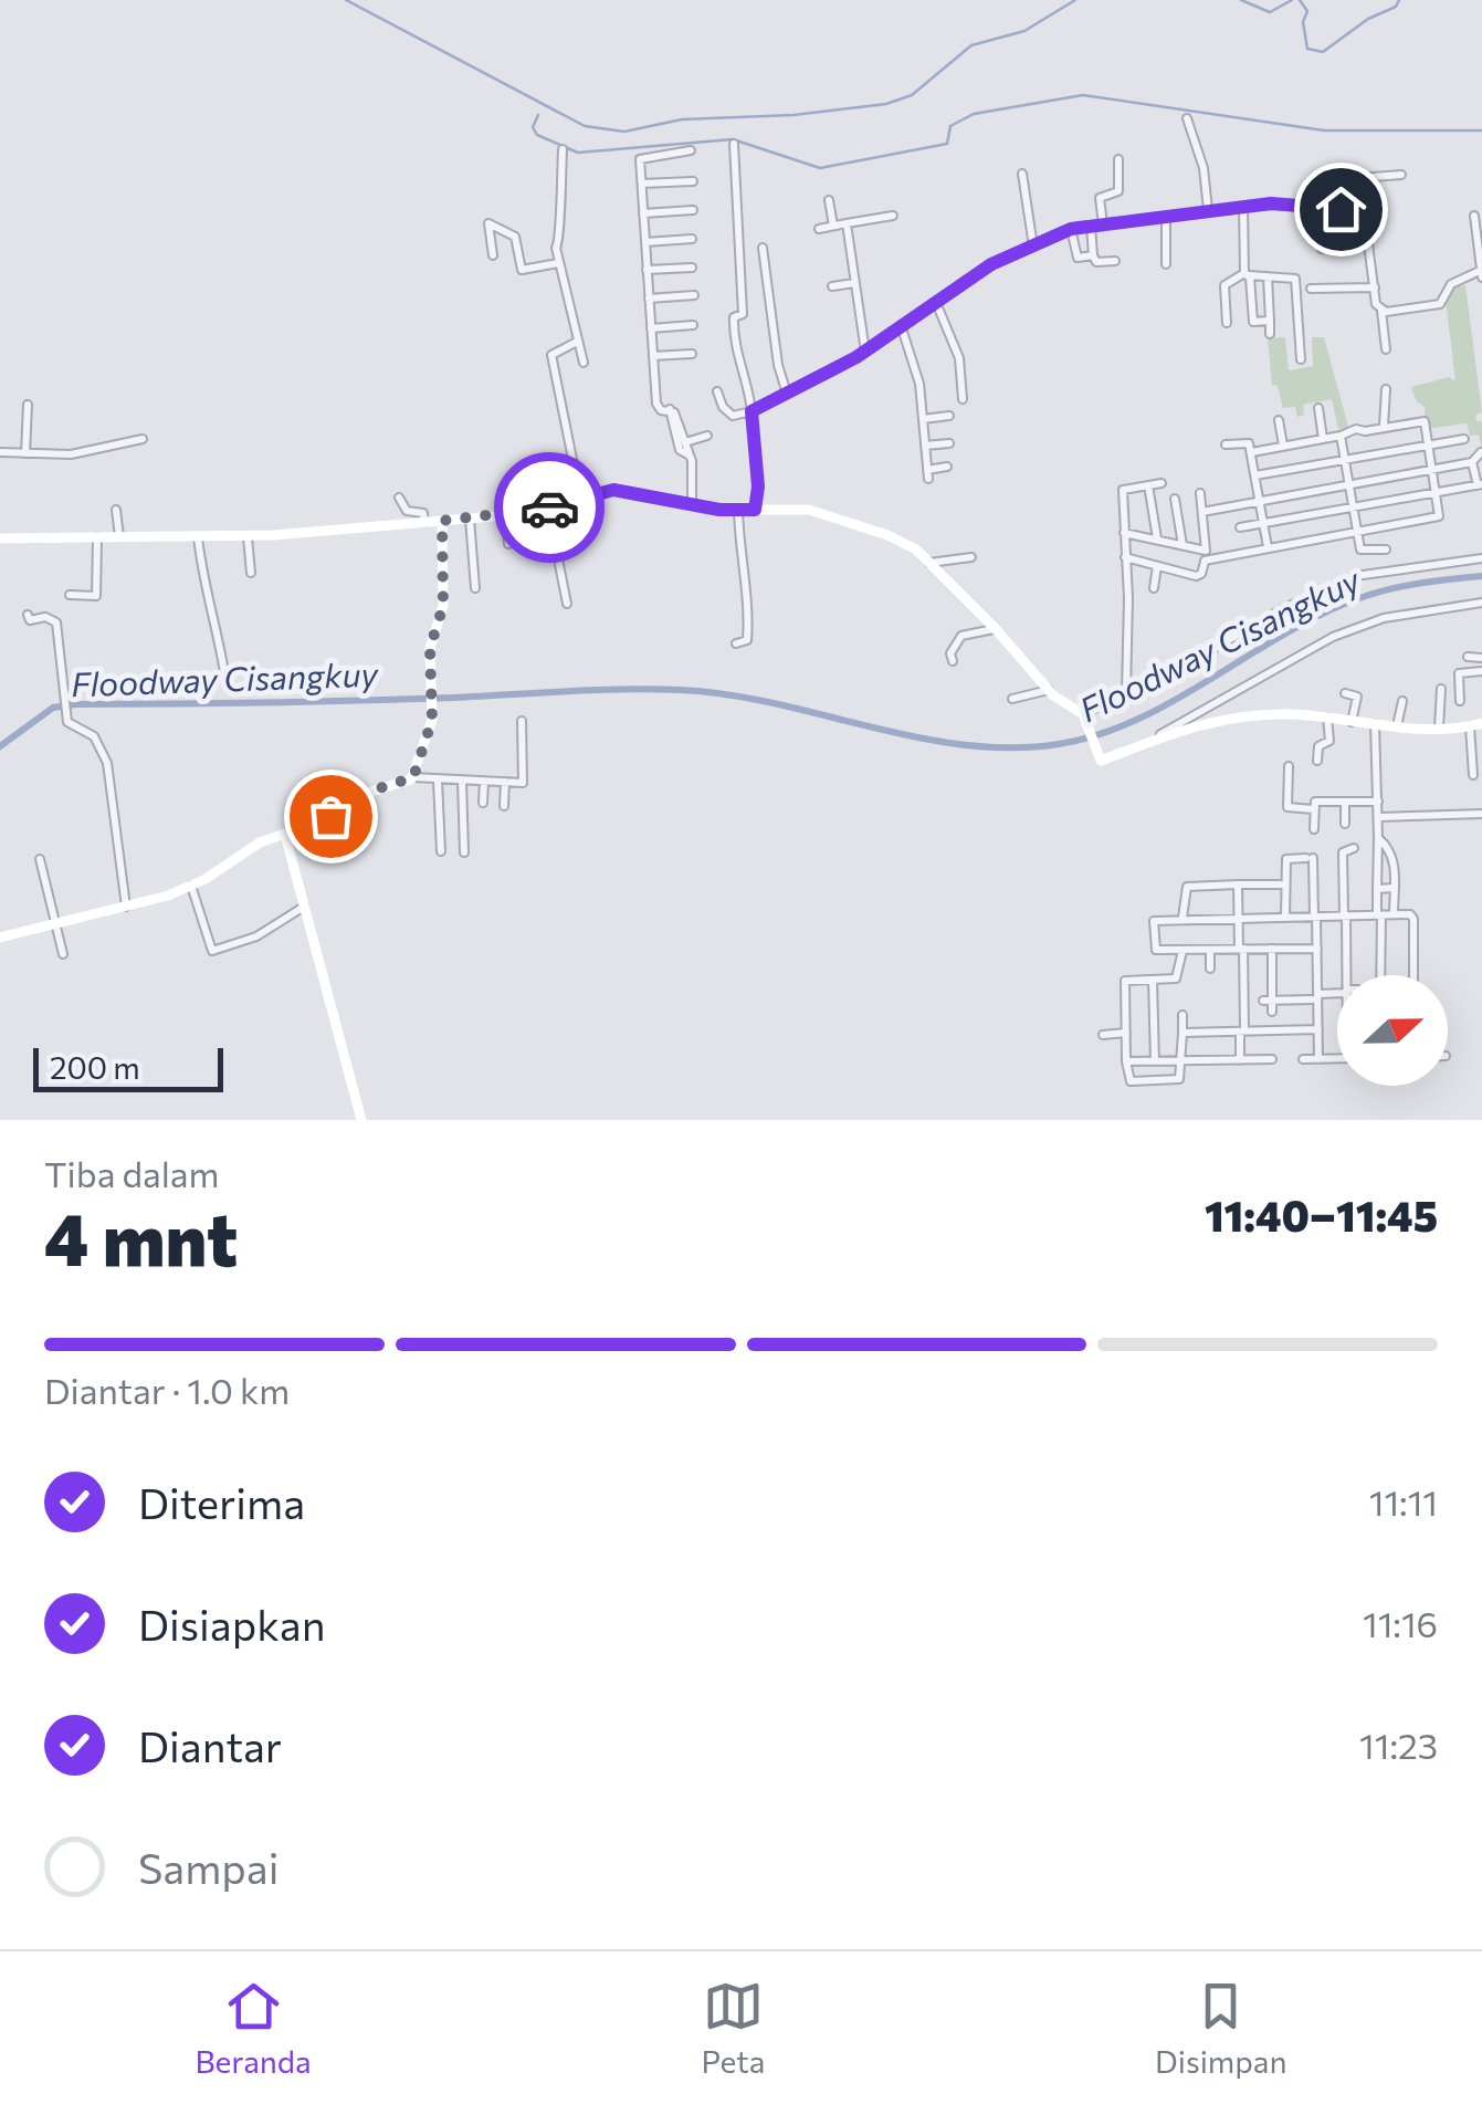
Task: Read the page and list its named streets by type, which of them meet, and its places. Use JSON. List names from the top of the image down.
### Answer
{
  "water": ["Floodway Cisangkuy"],
  "scale_bar": "200 m",
  "north": "right",
  "page": {
    "scale": "200 m",
    "heading": ["4 mnt", "Tiba dalam", "11:40–11:45"],
    "bar": "Diantar · 1.0 km",
    "list": [
      ["Diterima", "11:11"],
      ["Disiapkan", "11:16"],
      ["Diantar", "11:23"],
      "Sampai"
    ],
    "tabs": ["Beranda", "Peta", "Disimpan"]
  }
}
